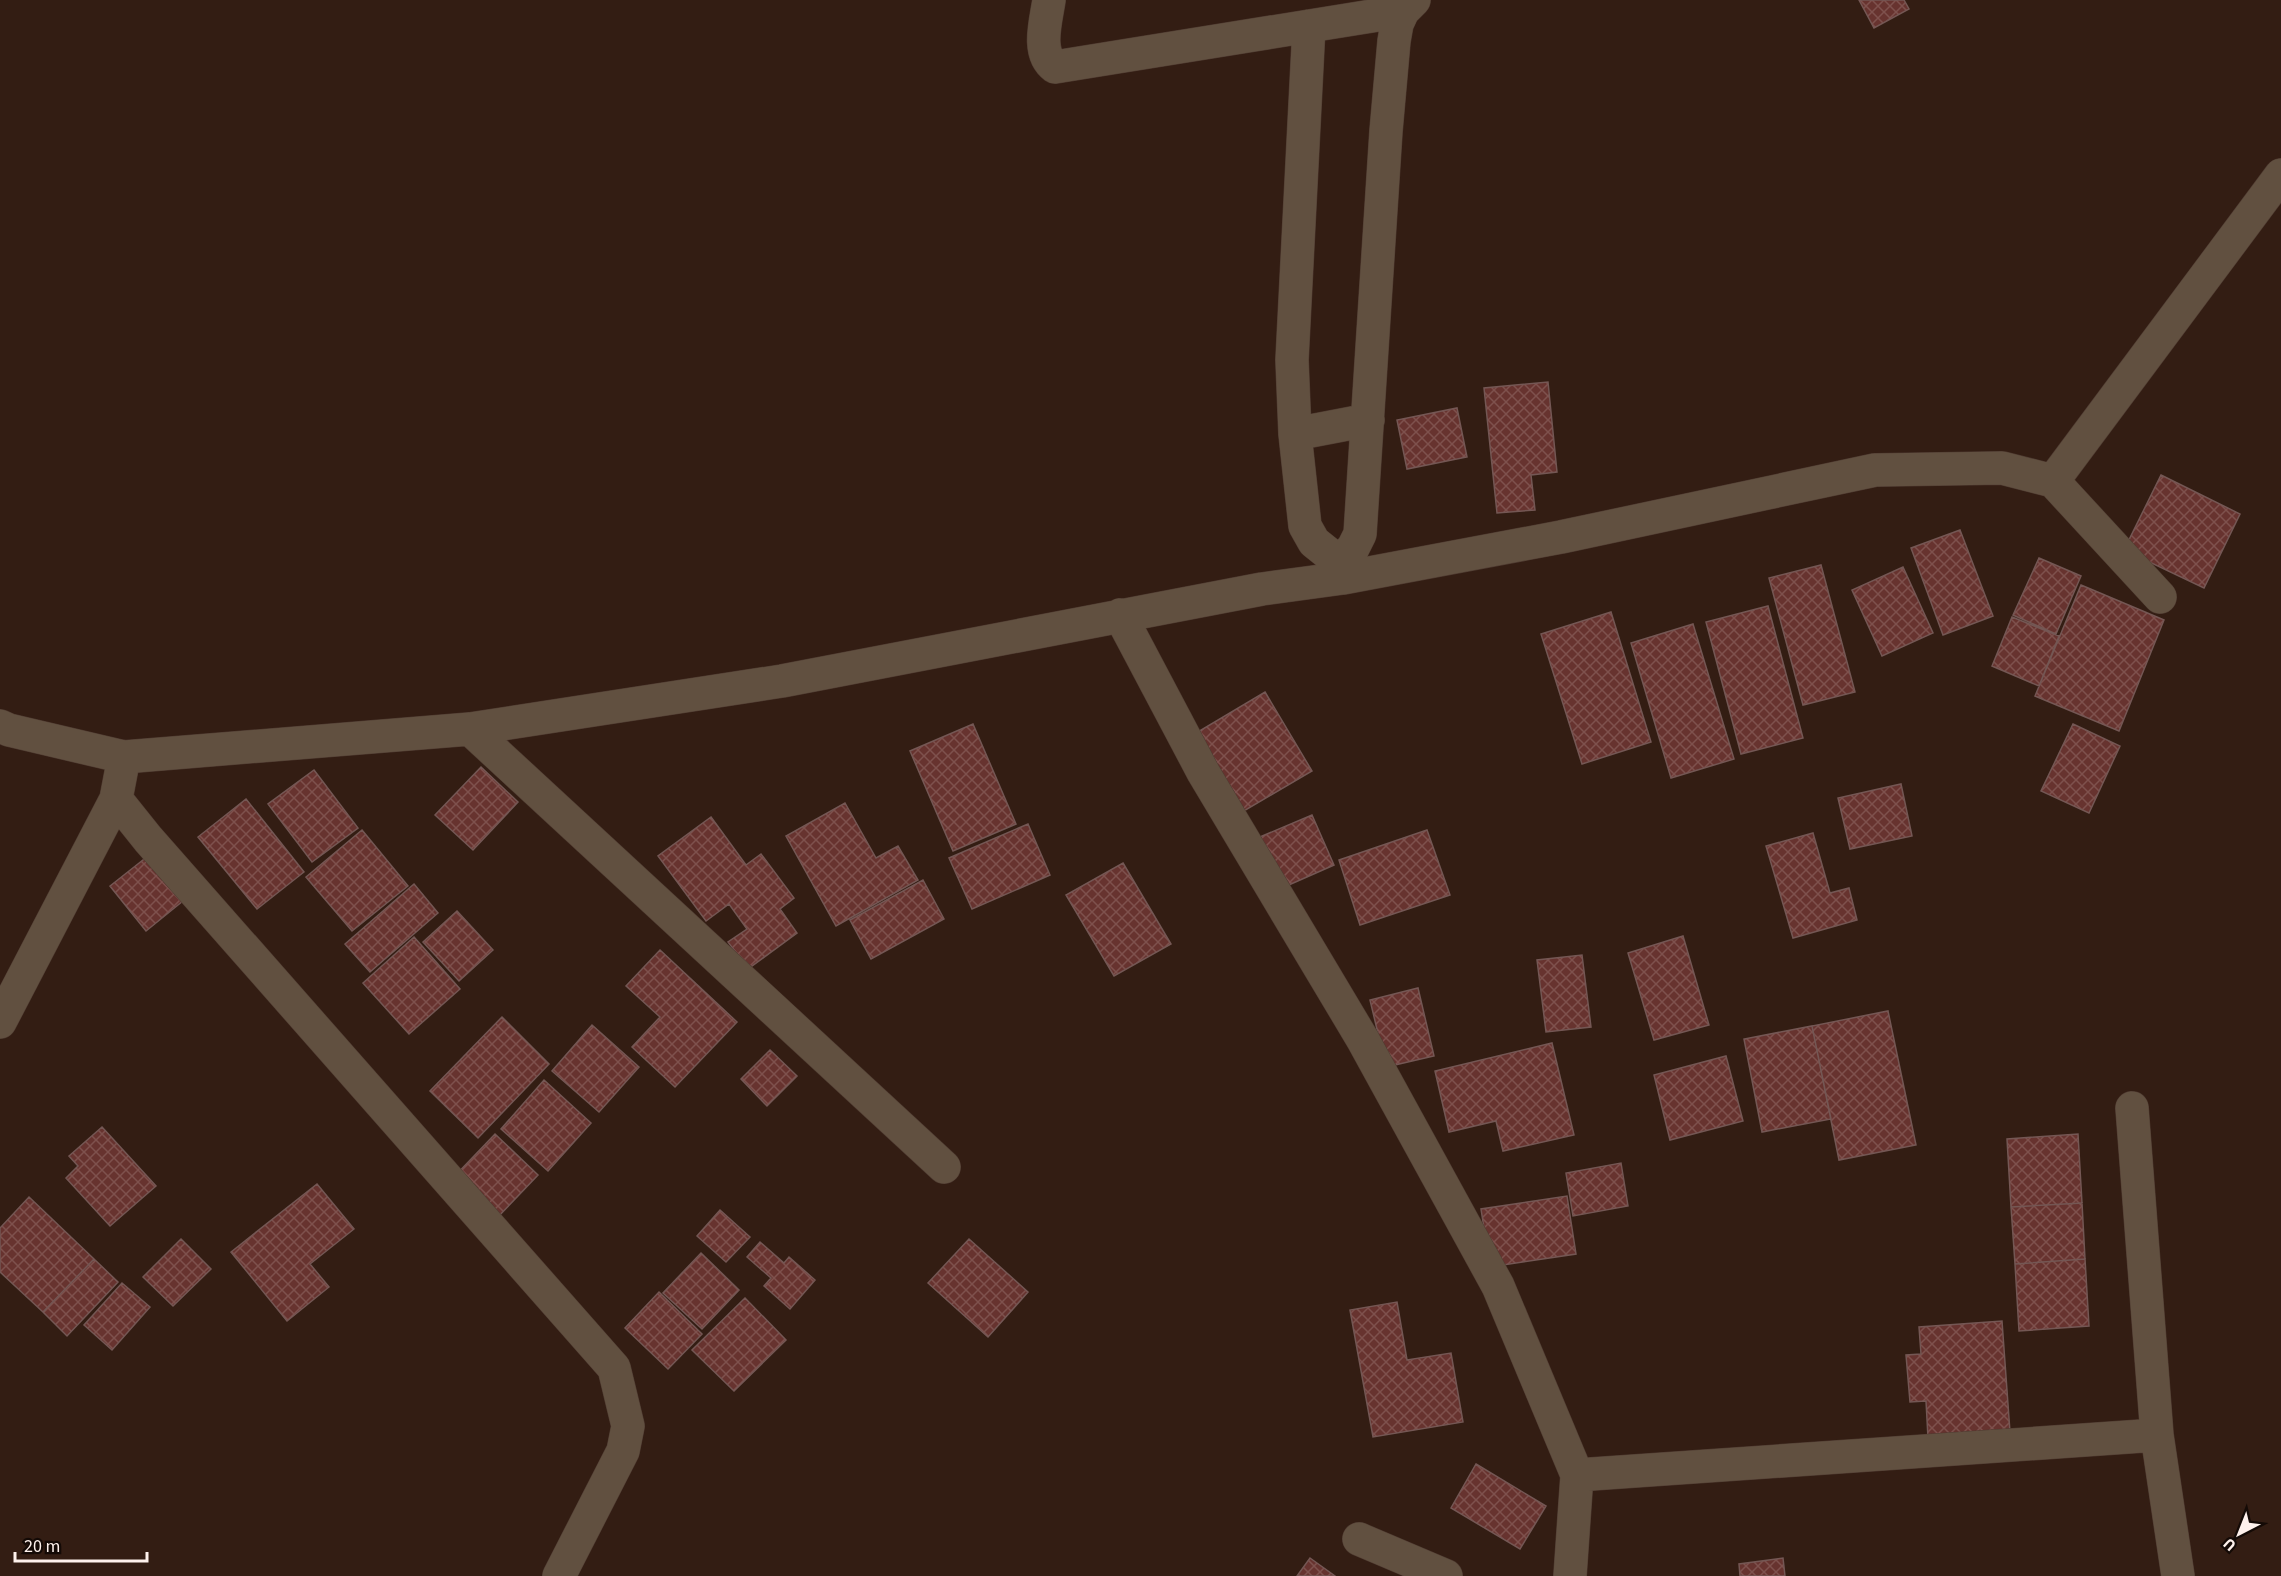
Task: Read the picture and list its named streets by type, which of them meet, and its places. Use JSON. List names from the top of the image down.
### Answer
{
  "scale_bar": "20 m",
  "north": "bottom left"
}
